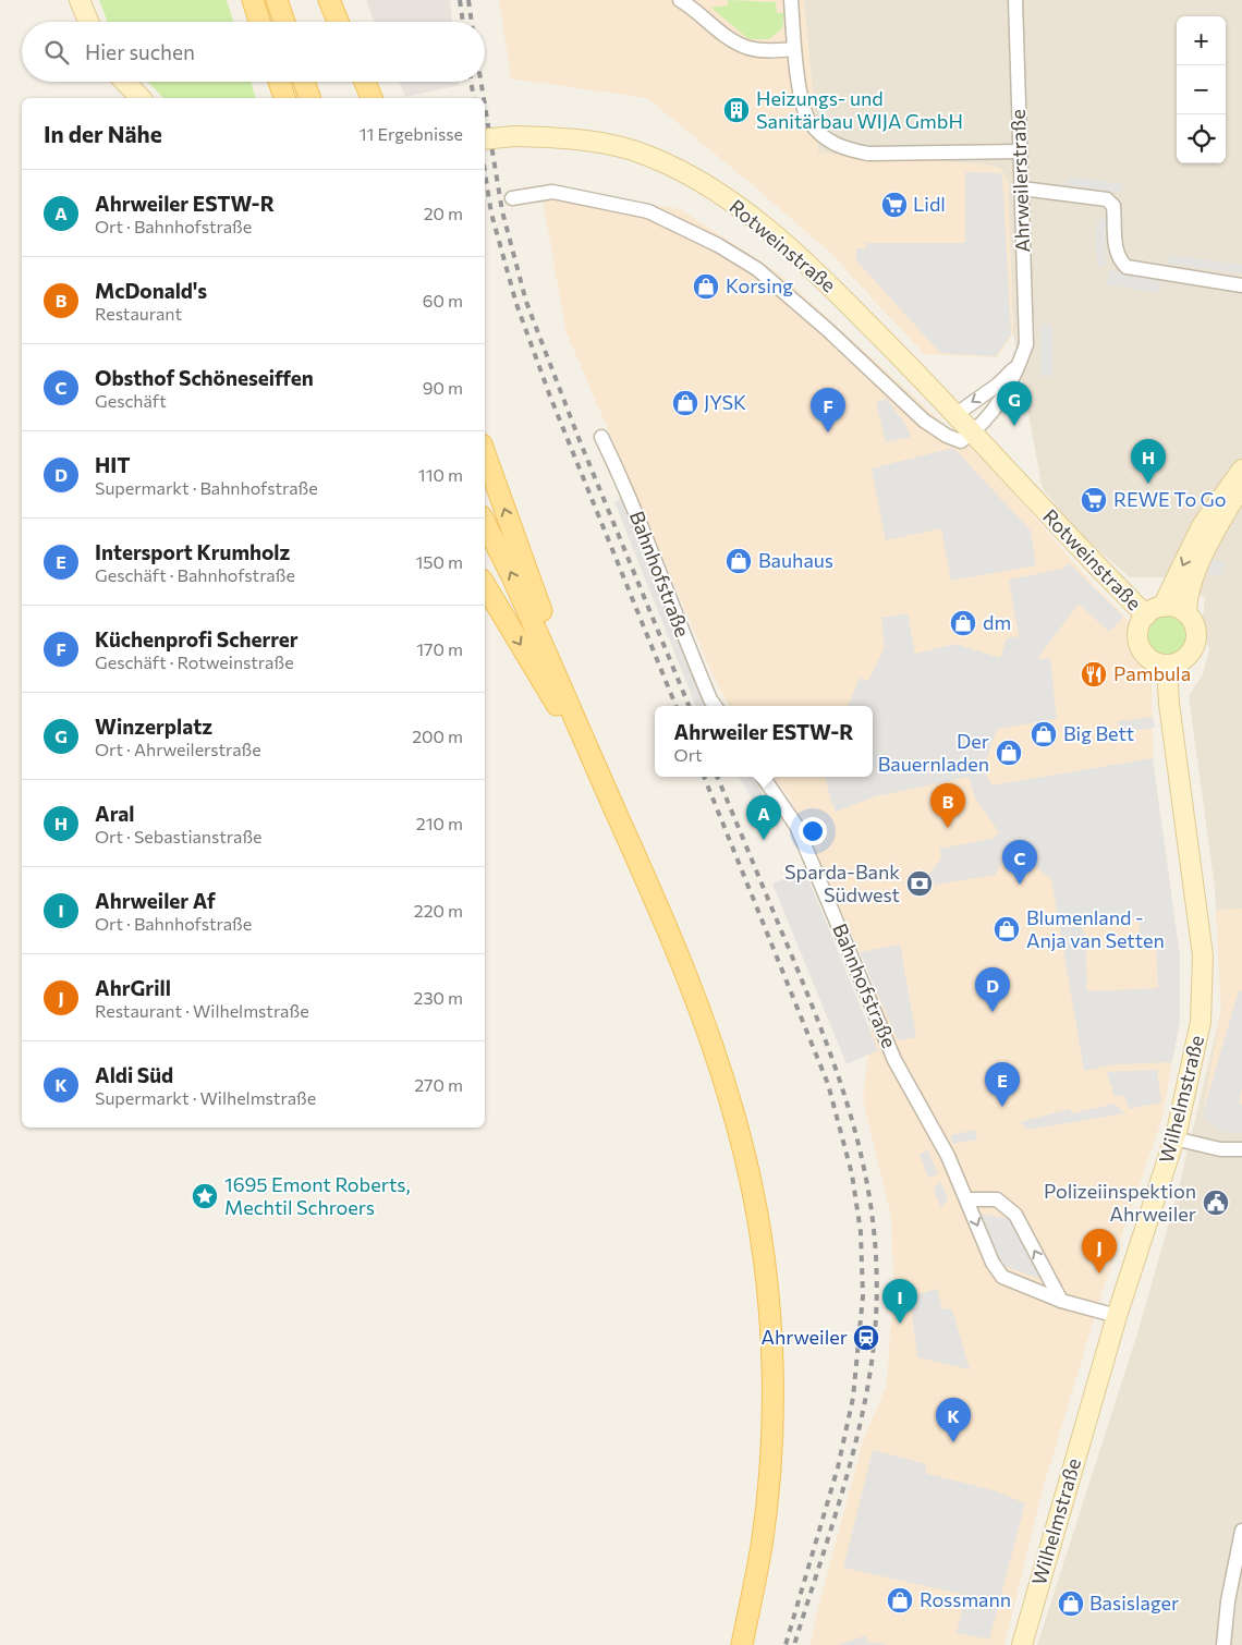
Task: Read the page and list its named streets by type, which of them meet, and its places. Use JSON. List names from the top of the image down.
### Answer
{
  "streets": {
    "main road": ["Rotweinstraße", "Wilhelmstraße"],
    "street": ["Ahrweilerstraße", "Bahnhofstraße"]
  },
  "crossings": [
    ["Ahrweilerstraße", "Rotweinstraße"],
    ["Rotweinstraße", "Wilhelmstraße"],
    ["Bahnhofstraße", "Wilhelmstraße"]
  ],
  "places": {
    "building": ["Heizungs- und Sanitärbau WIJA GmbH"],
    "supermarket": ["Lidl", "REWE To Go"],
    "shop": [
      "Korsing",
      "JYSK",
      "Bauhaus",
      "dm",
      "Big Bett",
      "Der Bauernladen",
      "Blumenland - Anja van Setten",
      "Rossmann",
      "Basislager"
    ],
    "restaurant": ["Pambula"],
    "bank": ["Sparda-Bank Südwest"],
    "place": ["1695 Emont Roberts, Mechtil Schroers"],
    "public building": ["Polizeiinspektion Ahrweiler"],
    "station": ["Ahrweiler"]
  },
  "page": {
    "map_buttons": ["+", "−"],
    "search": "Hier suchen",
    "heading": ["In der Nähe", "11 Ergebnisse"],
    "list": [
      {
        "mark": "A",
        "name": "Ahrweiler ESTW-R",
        "note": "Ort · Bahnhofstraße",
        "value": "20 m"
      },
      {
        "mark": "B",
        "name": "McDonald's",
        "note": "Restaurant",
        "value": "60 m"
      },
      {
        "mark": "C",
        "name": "Obsthof Schöneseiffen",
        "note": "Geschäft",
        "value": "90 m"
      },
      {
        "mark": "D",
        "name": "HIT",
        "note": "Supermarkt · Bahnhofstraße",
        "value": "110 m"
      },
      {
        "mark": "E",
        "name": "Intersport Krumholz",
        "note": "Geschäft · Bahnhofstraße",
        "value": "150 m"
      },
      {
        "mark": "F",
        "name": "Küchenprofi Scherrer",
        "note": "Geschäft · Rotweinstraße",
        "value": "170 m"
      },
      {
        "mark": "G",
        "name": "Winzerplatz",
        "note": "Ort · Ahrweilerstraße",
        "value": "200 m"
      },
      {
        "mark": "H",
        "name": "Aral",
        "note": "Ort · Sebastianstraße",
        "value": "210 m"
      },
      {
        "mark": "I",
        "name": "Ahrweiler Af",
        "note": "Ort · Bahnhofstraße",
        "value": "220 m"
      },
      {
        "mark": "J",
        "name": "AhrGrill",
        "note": "Restaurant · Wilhelmstraße",
        "value": "230 m"
      },
      {
        "mark": "K",
        "name": "Aldi Süd",
        "note": "Supermarkt · Wilhelmstraße",
        "value": "270 m"
      }
    ],
    "pins": [
      "G",
      "F",
      "H",
      "B",
      "A",
      "C",
      "D",
      "E",
      "J",
      "I",
      "K"
    ],
    "popup": ["Ahrweiler ESTW-R", "Ort"]
  }
}
